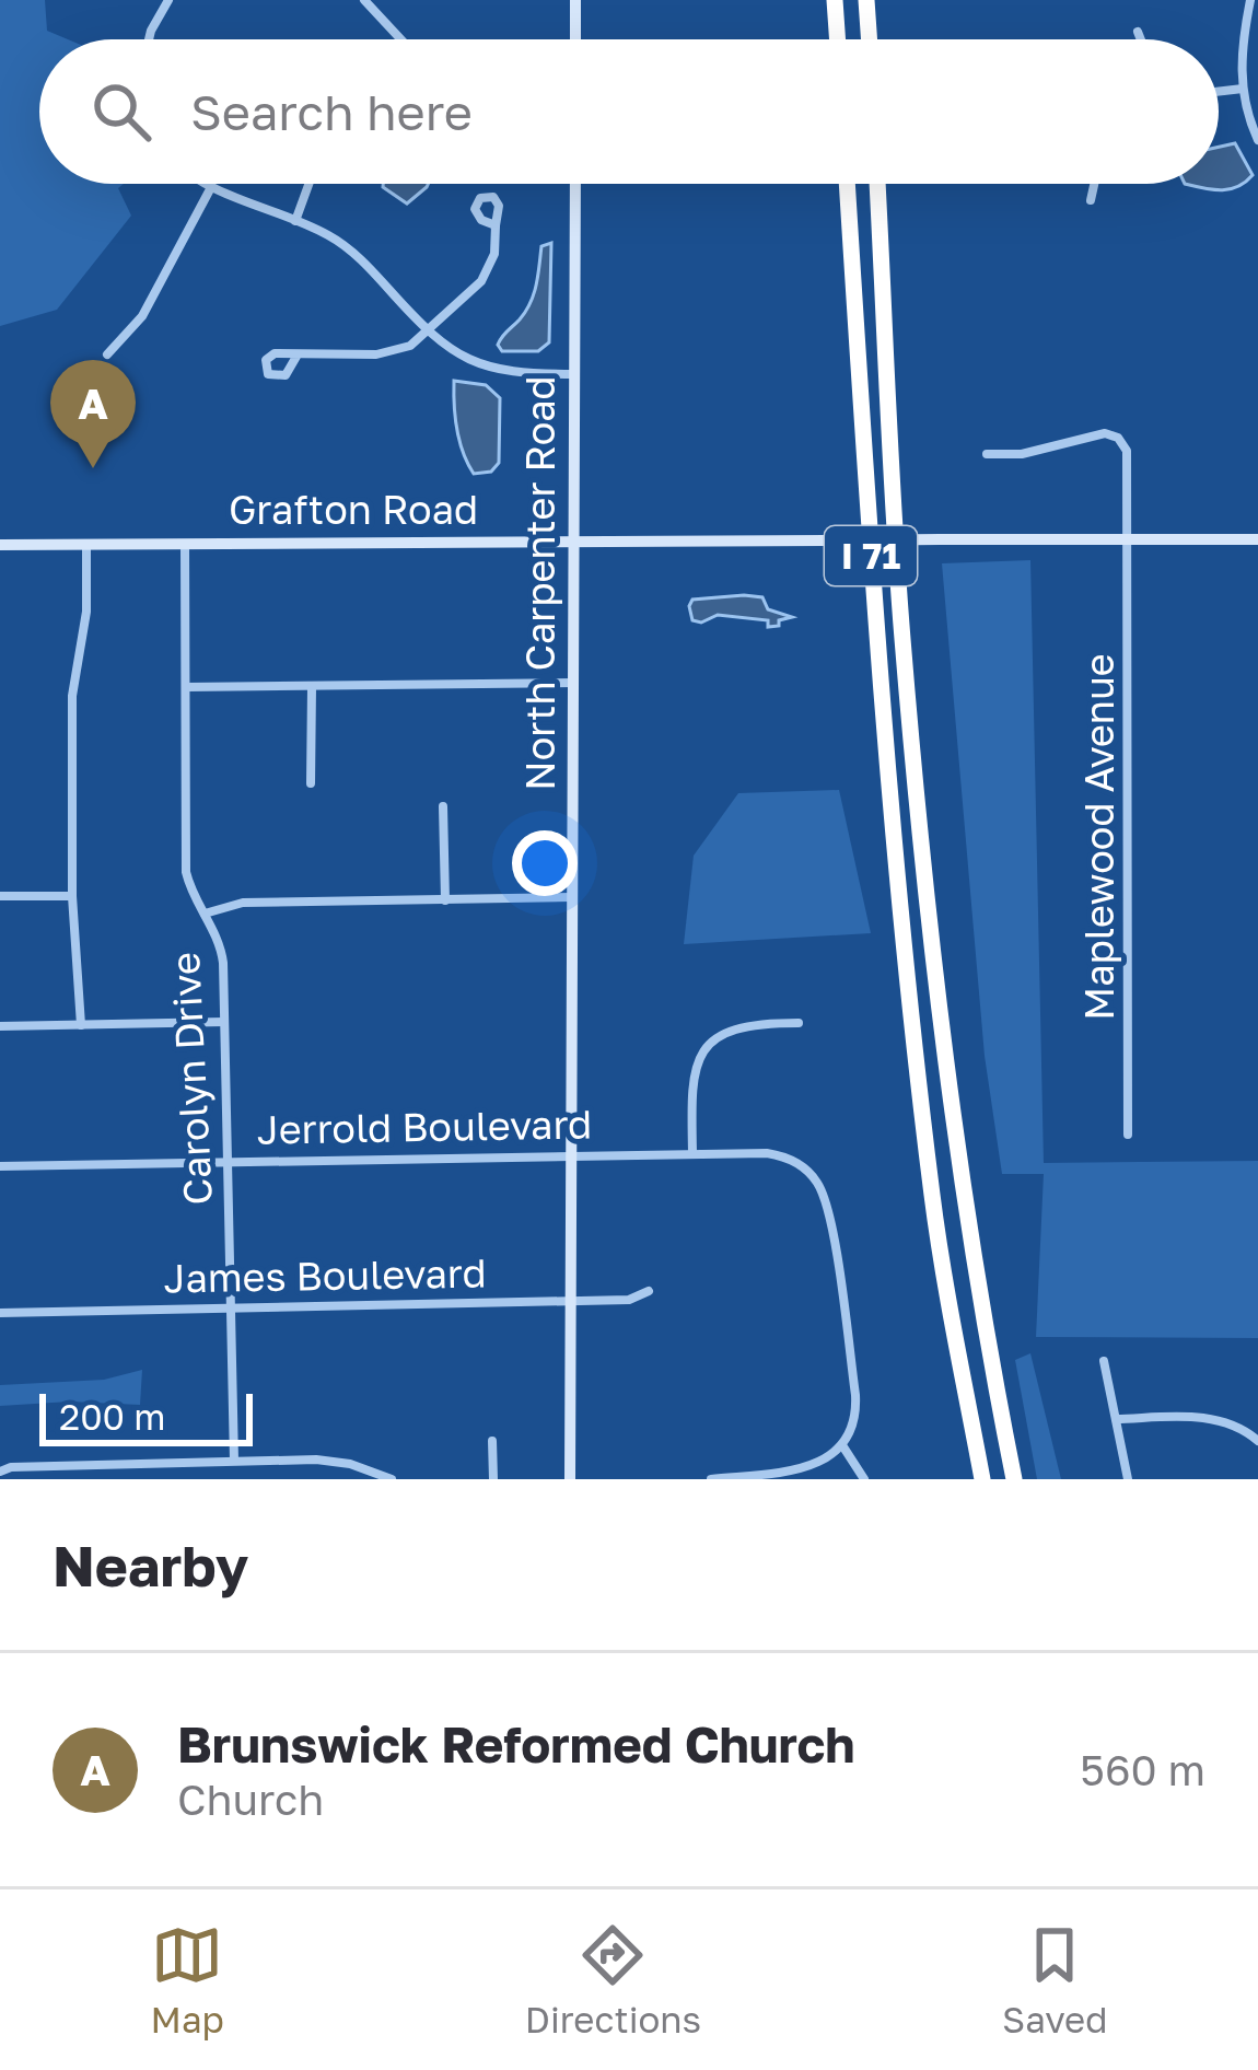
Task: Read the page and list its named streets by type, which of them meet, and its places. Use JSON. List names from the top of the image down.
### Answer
{
  "streets": {
    "highway": ["I 71"],
    "street": [
      "Grafton Road",
      "North Carpenter Road",
      "Maplewood Avenue",
      "Carolyn Drive",
      "Jerrold Boulevard",
      "James Boulevard"
    ]
  },
  "crossings": [
    ["Grafton Road", "North Carpenter Road"],
    ["Grafton Road", "Maplewood Avenue"],
    ["Grafton Road", "Carolyn Drive"],
    ["North Carpenter Road", "Jerrold Boulevard"],
    ["North Carpenter Road", "James Boulevard"],
    ["Carolyn Drive", "Jerrold Boulevard"],
    ["Carolyn Drive", "James Boulevard"]
  ],
  "scale_bar": "200 m",
  "page": {
    "search": "Search here",
    "pins": "A",
    "scale": "200 m",
    "heading": "Nearby",
    "list": [
      {
        "mark": "A",
        "name": "Brunswick Reformed Church",
        "note": "Church",
        "value": "560 m"
      }
    ],
    "nav": ["Map", "Directions", "Saved"]
  }
}
